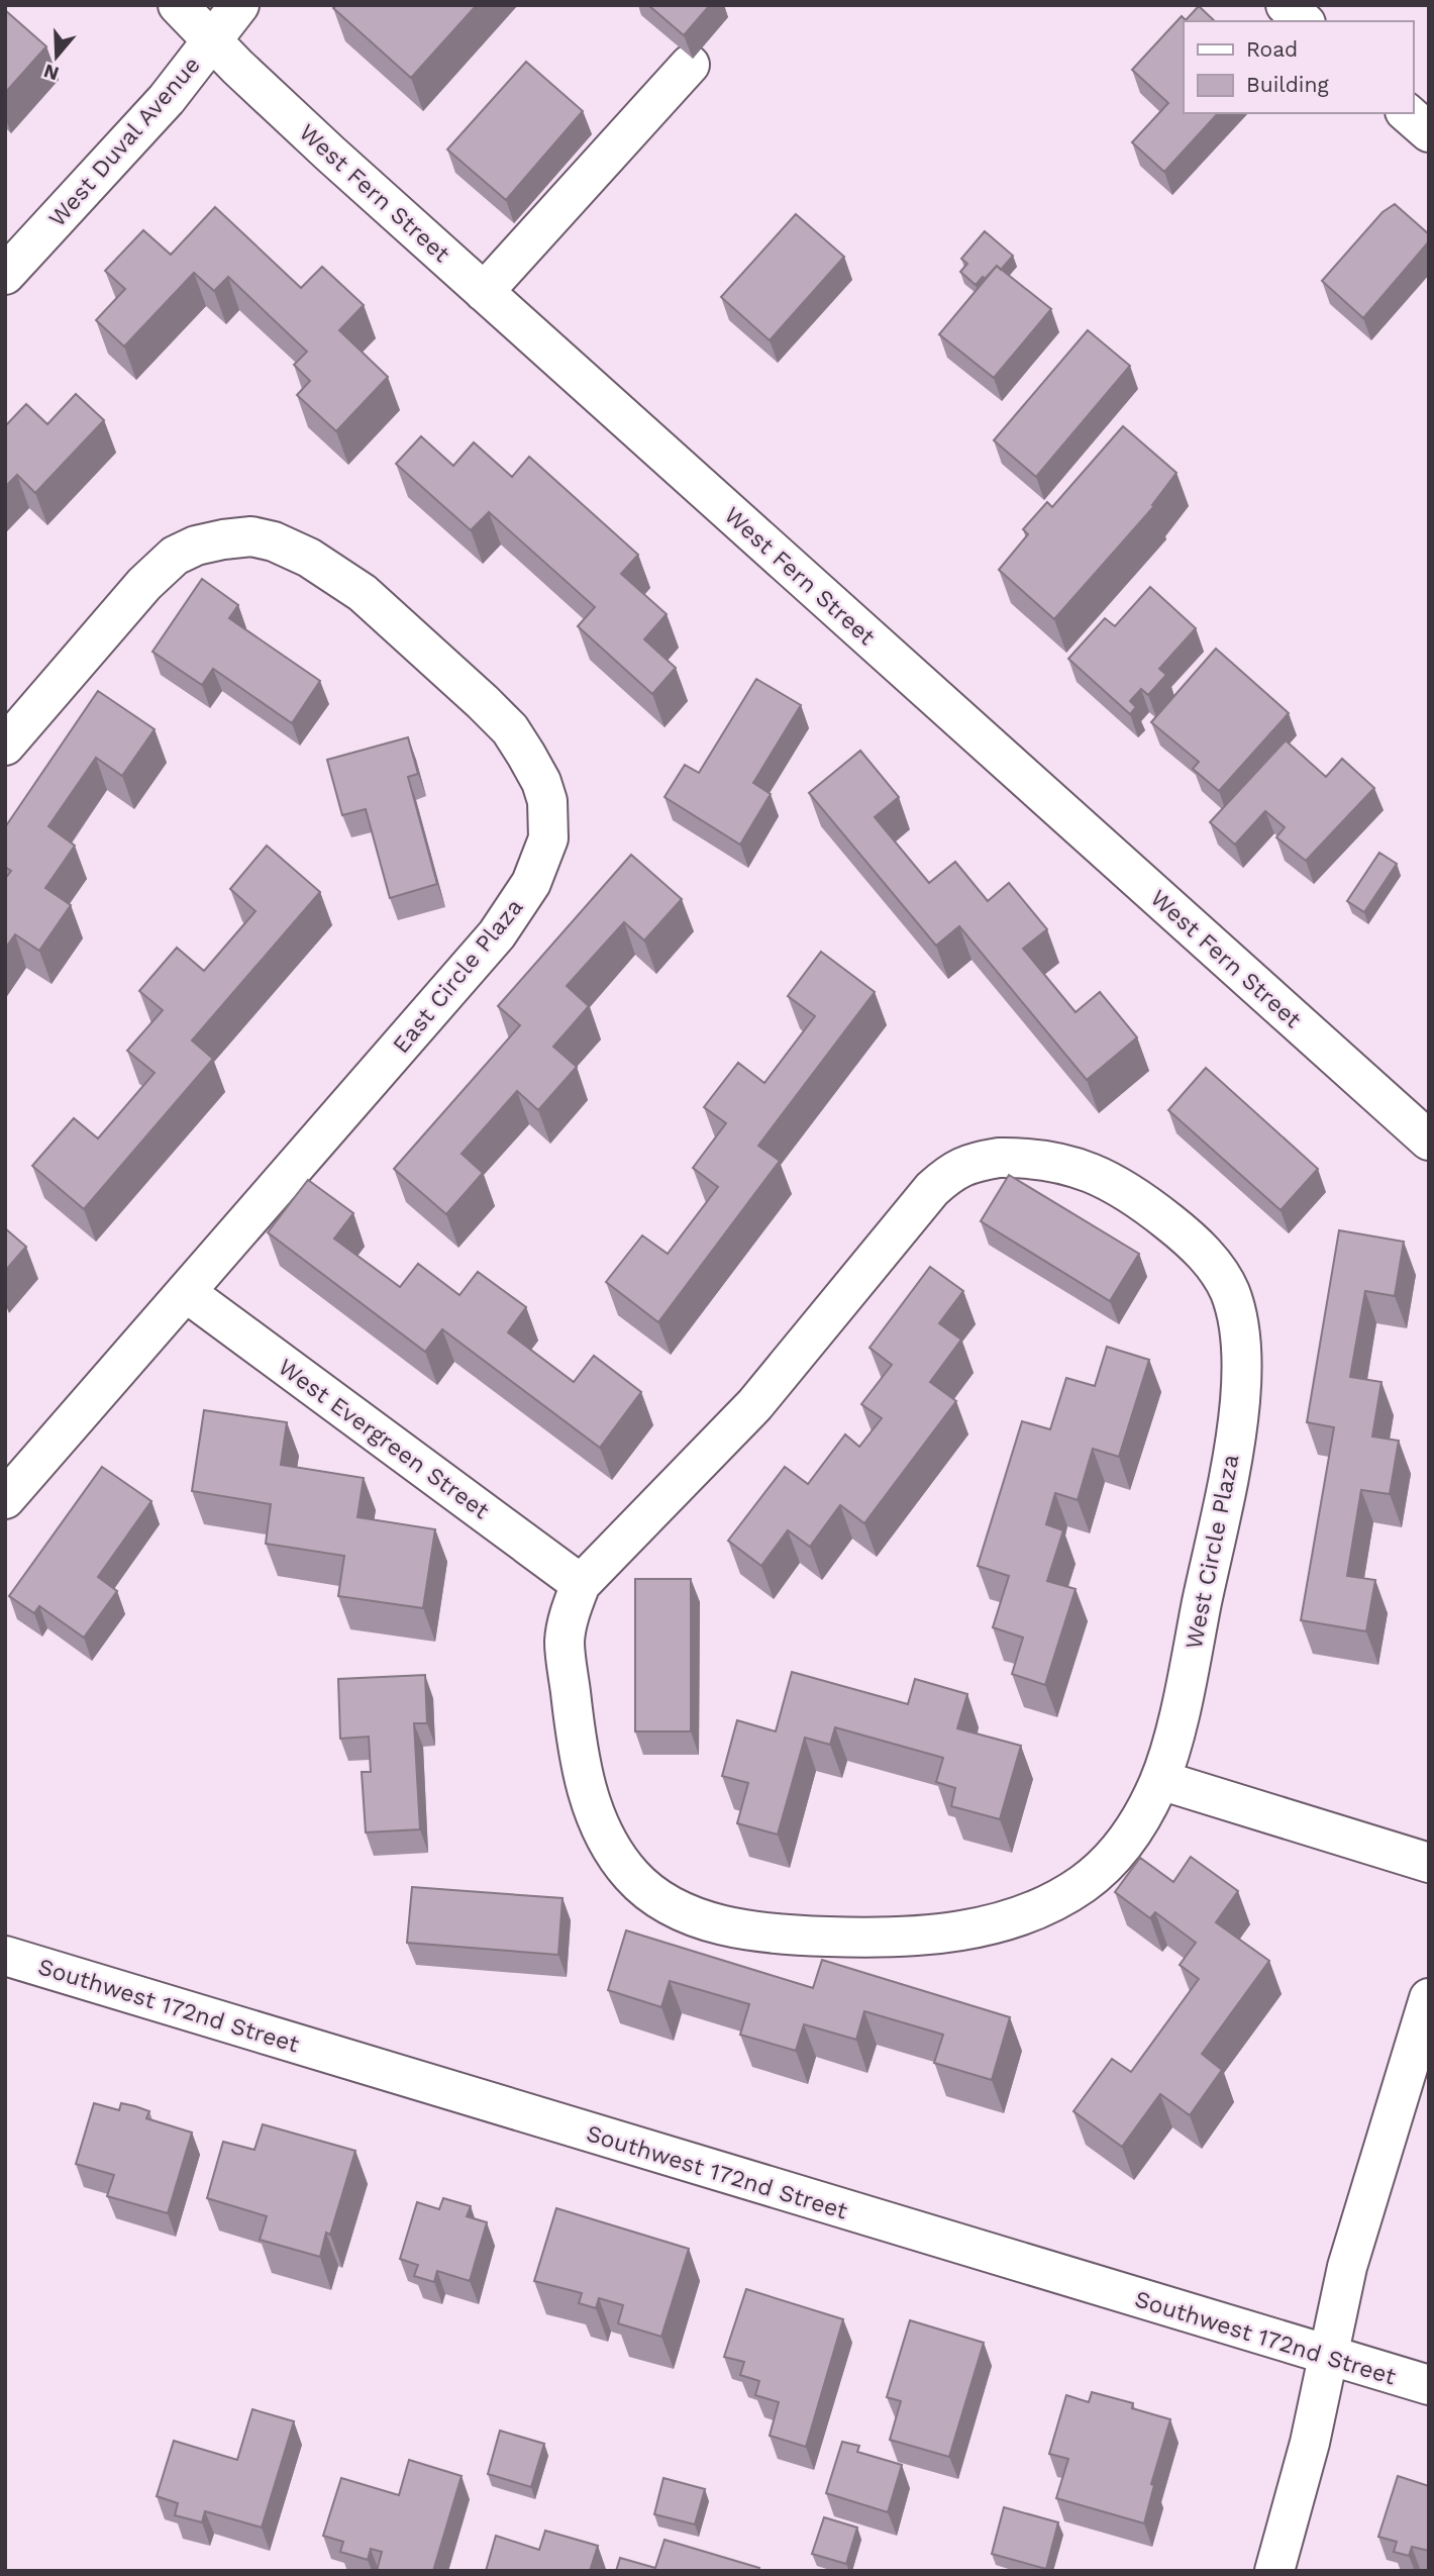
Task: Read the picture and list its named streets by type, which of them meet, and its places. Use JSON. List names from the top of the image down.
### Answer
{
  "streets": {
    "street": [
      "West Duval Avenue",
      "West Fern Street",
      "East Circle Plaza",
      "West Evergreen Street",
      "West Circle Plaza",
      "Southwest 172nd Street"
    ]
  },
  "crossings": [
    ["West Duval Avenue", "West Fern Street"],
    ["East Circle Plaza", "West Evergreen Street"],
    ["West Evergreen Street", "West Circle Plaza"]
  ],
  "legend": ["Road", "Building"],
  "north": "bottom"
}
